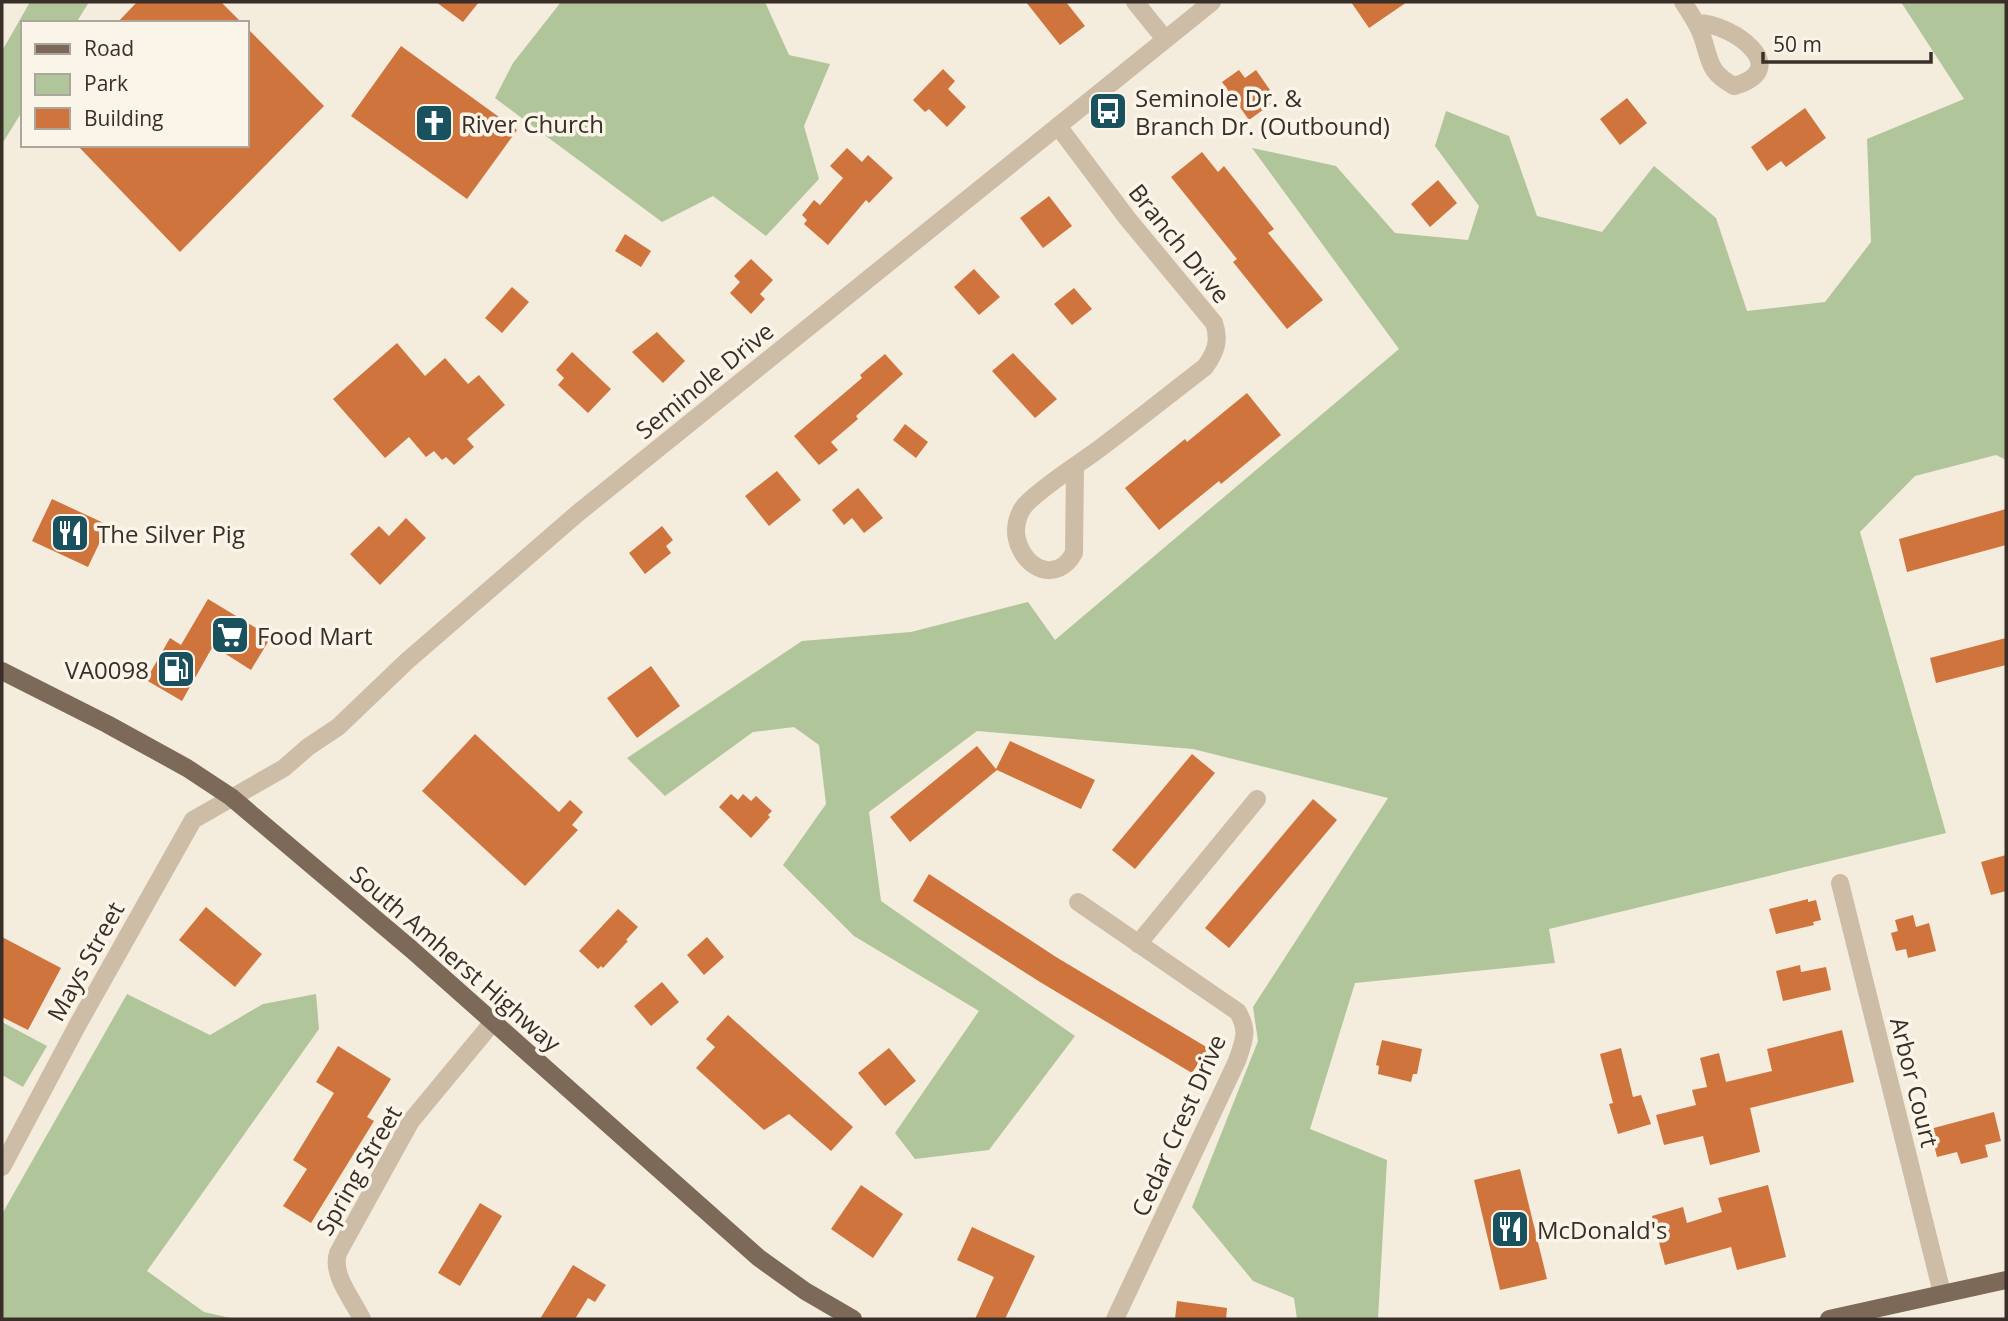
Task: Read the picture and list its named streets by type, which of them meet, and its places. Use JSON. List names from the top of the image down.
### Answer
{
  "streets": {
    "main road": ["South Amherst Highway"],
    "street": [
      "Branch Drive",
      "Seminole Drive",
      "Mays Street",
      "Arbor Court",
      "Cedar Crest Drive",
      "Spring Street"
    ]
  },
  "crossings": [
    ["Branch Drive", "Seminole Drive"],
    ["Seminole Drive", "South Amherst Highway"],
    ["Seminole Drive", "Mays Street"],
    ["South Amherst Highway", "Mays Street"],
    ["South Amherst Highway", "Spring Street"]
  ],
  "places": {
    "bus stop": ["Seminole Dr. & Branch Dr. (Outbound)"],
    "church": ["River Church"],
    "restaurant": ["The Silver Pig", "McDonald's"],
    "supermarket": ["Food Mart"],
    "fuel station": ["VA0098"]
  },
  "legend": ["Road", "Park", "Building"],
  "scale_bar": "50 m"
}
